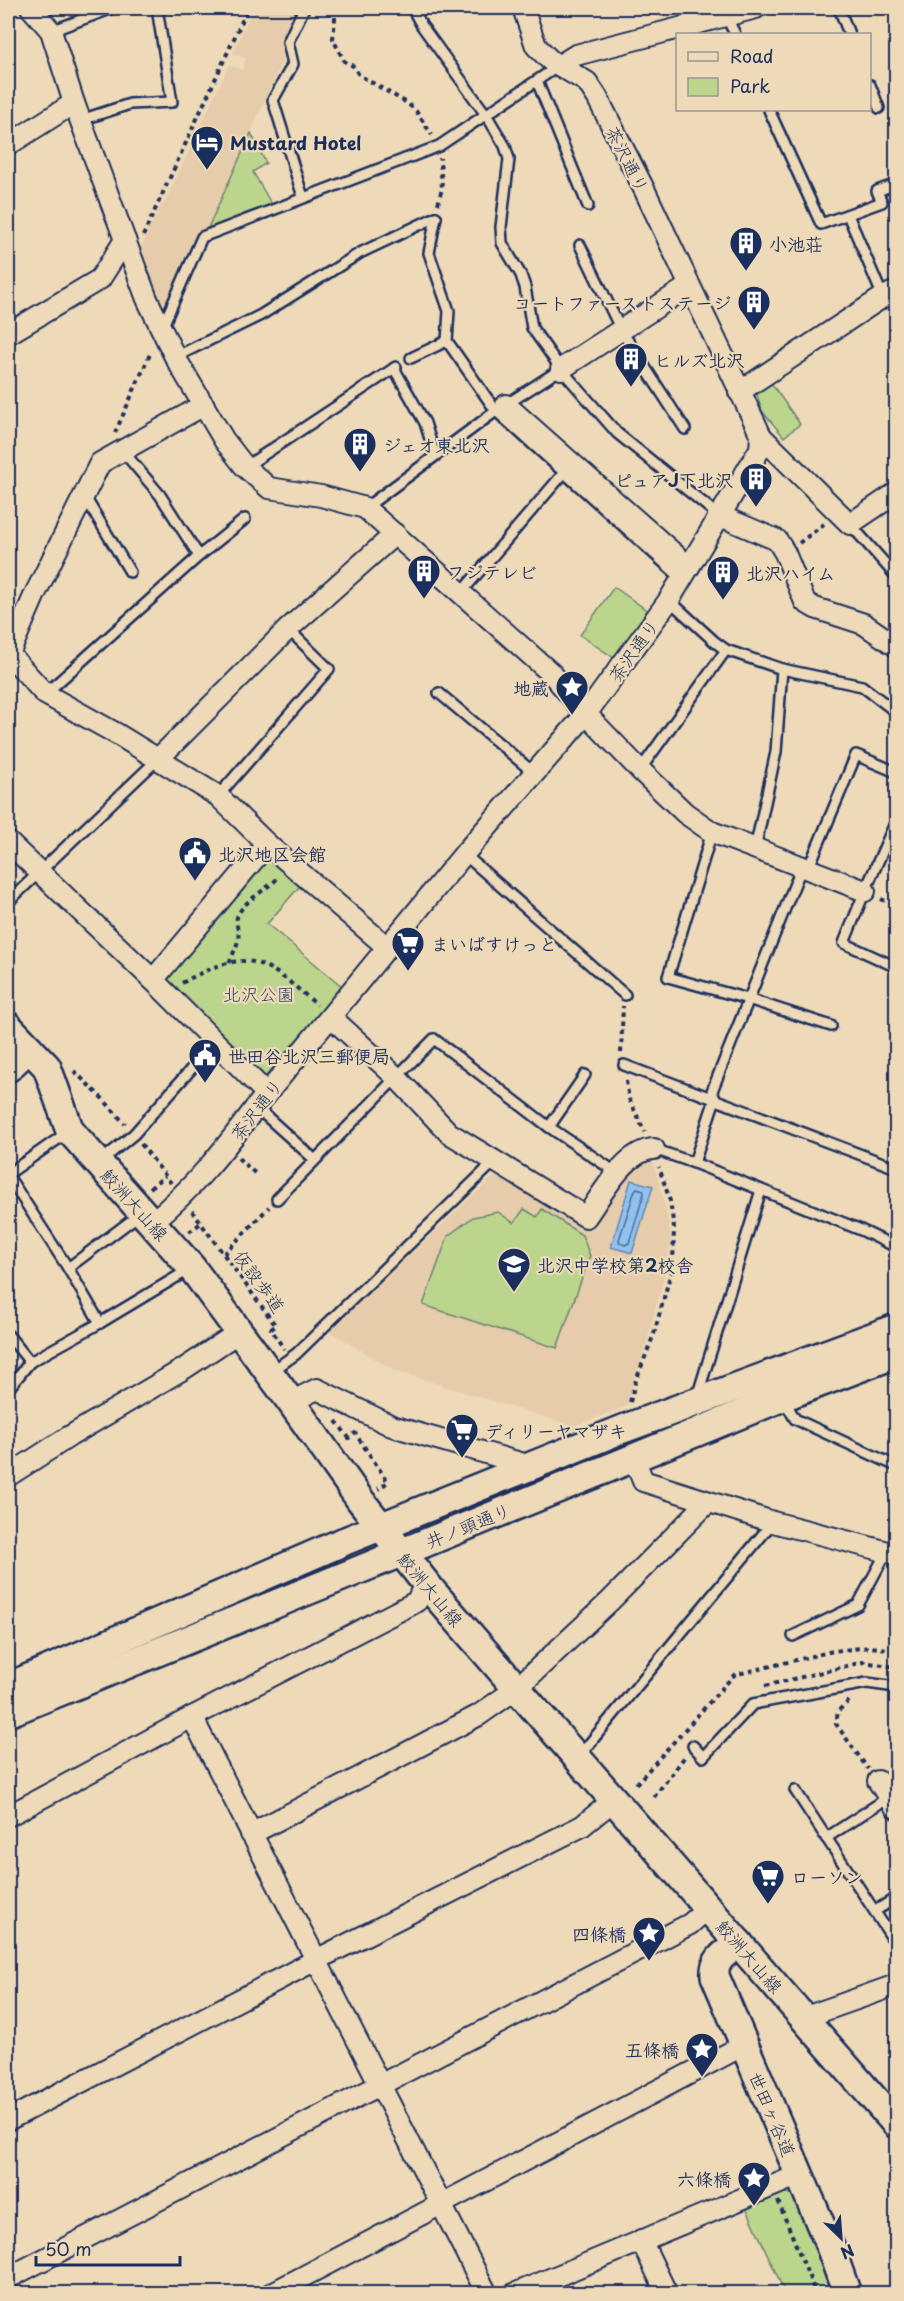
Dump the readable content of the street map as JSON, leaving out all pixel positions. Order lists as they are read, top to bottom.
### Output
{
  "streets": {
    "main road": ["鮫洲大山線", "井ノ頭通り", "世田ヶ谷道"],
    "street": ["茶沢通り"],
    "path": ["仮設歩道"]
  },
  "crossings": [
    ["茶沢通り", "鮫洲大山線"],
    ["茶沢通り", "仮設歩道"],
    ["鮫洲大山線", "仮設歩道"],
    ["鮫洲大山線", "井ノ頭通り"],
    ["鮫洲大山線", "世田ヶ谷道"]
  ],
  "parks": ["北沢公園"],
  "places": {
    "hotel": ["Mustard Hotel"],
    "building": [
      "小池荘",
      "コートファーストステージ",
      "ヒルズ北沢",
      "ジェオ東北沢",
      "ピュアJ下北沢",
      "フジテレビ",
      "北沢ハイム"
    ],
    "place": [
      "地蔵",
      "四條橋",
      "五條橋",
      "六條橋"
    ],
    "public building": ["北沢地区会館", "世田谷北沢三郵便局"],
    "supermarket": ["まいばすけっと", "ディリーヤマザキ", "ローソン"],
    "school or university": ["北沢中学校第2校舎"]
  },
  "legend": ["Road", "Park"],
  "scale_bar": "50 m",
  "north": "bottom right"
}
